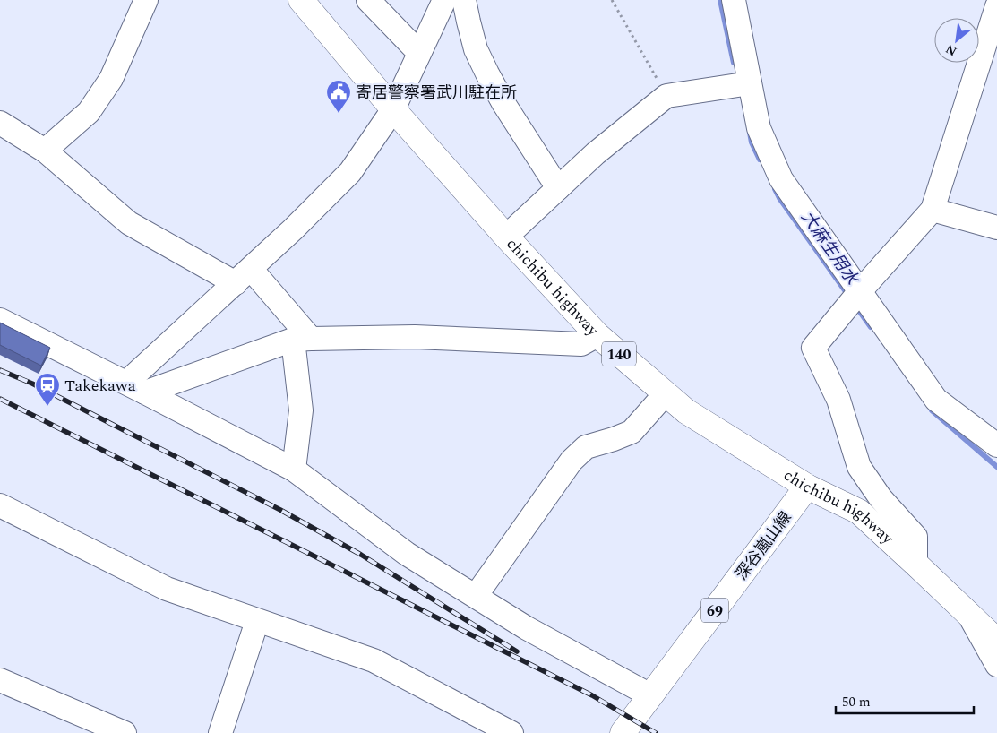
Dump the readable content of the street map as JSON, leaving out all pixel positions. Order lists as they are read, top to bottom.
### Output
{
  "streets": {
    "main road": [
      "chichibu highway",
      "140",
      "深谷嵐山線",
      "69"
    ]
  },
  "crossings": [
    ["chichibu highway", "深谷嵐山線"]
  ],
  "water": ["大麻生用水"],
  "places": {
    "public building": ["寄居警察署武川駐在所"],
    "station": ["Takekawa"]
  },
  "scale_bar": "50 m",
  "north": "bottom left"
}
